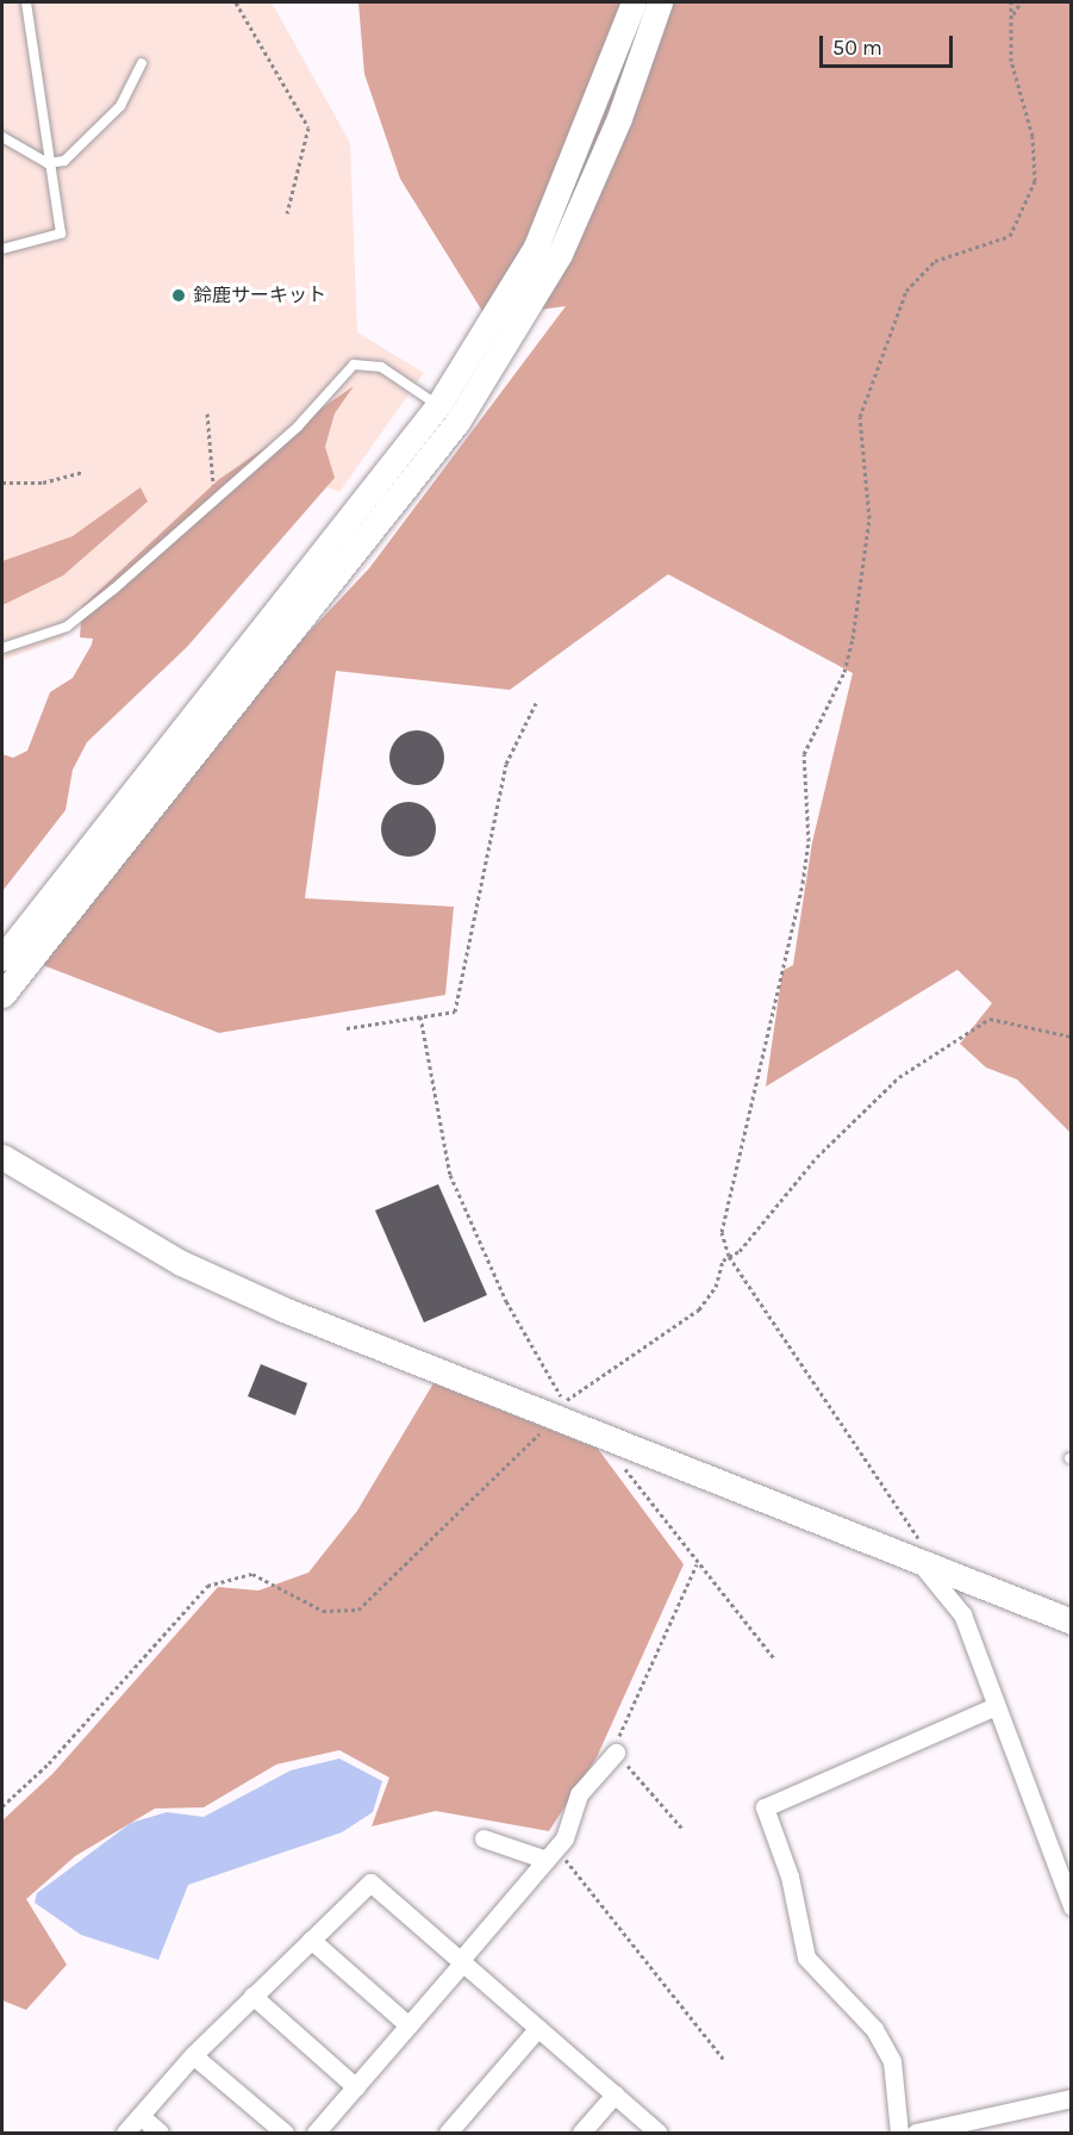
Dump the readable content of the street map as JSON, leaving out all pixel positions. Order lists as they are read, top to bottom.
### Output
{
  "places": ["鈴鹿サーキット"],
  "scale_bar": "50 m"
}
